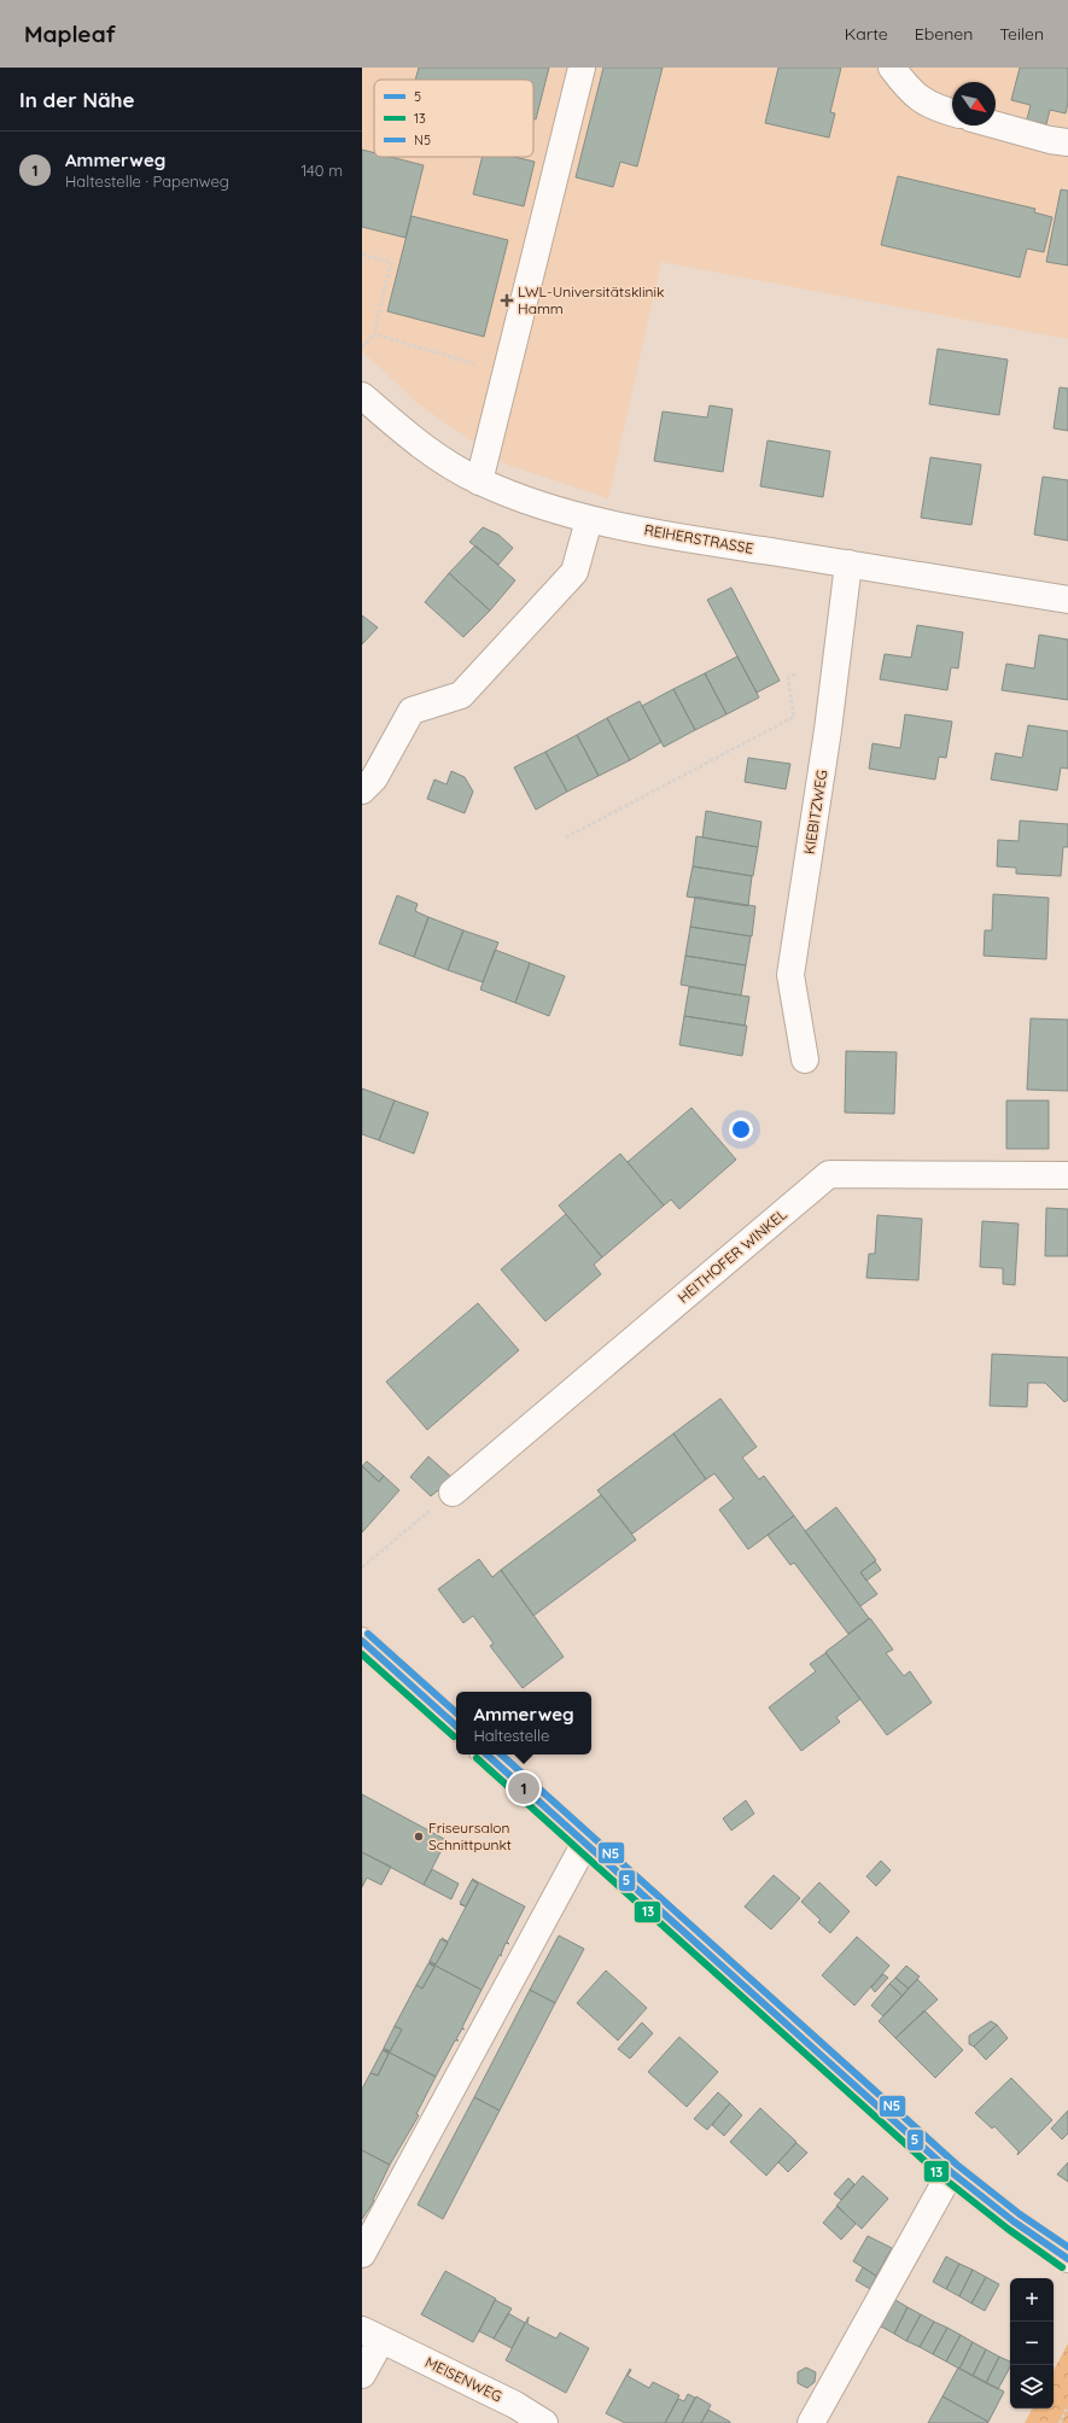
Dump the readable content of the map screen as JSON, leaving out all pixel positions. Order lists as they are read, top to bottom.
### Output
{
  "streets": {
    "street": [
      "REIHERSTRASSE",
      "KIEBITZWEG",
      "HEITHOFER WINKEL",
      "MEISENWEG"
    ]
  },
  "crossings": [
    ["REIHERSTRASSE", "KIEBITZWEG"]
  ],
  "places": {
    "health": ["LWL-Universitätsklinik Hamm"],
    "other": ["Friseursalon Schnittpunkt"]
  },
  "lines": ["transit line N5", "transit line 5", "transit line 13"],
  "legend": ["5", "13", "N5"],
  "north": "bottom right",
  "page": {
    "header": "Mapleaf",
    "nav": ["Karte", "Ebenen", "Teilen"],
    "heading": "In der Nähe",
    "list": [
      {
        "mark": "1",
        "name": "Ammerweg",
        "note": "Haltestelle · Papenweg",
        "value": "140 m"
      }
    ],
    "popup": ["Ammerweg", "Haltestelle"],
    "pins": "1",
    "map_buttons": ["+", "−"]
  }
}
